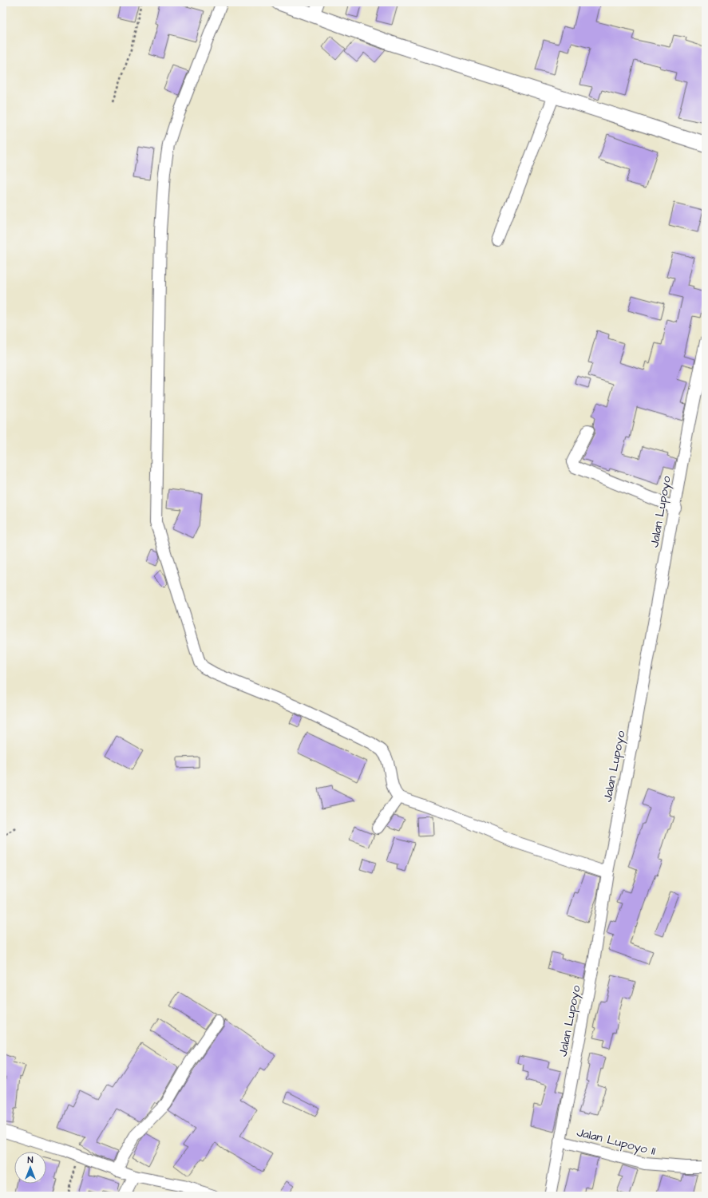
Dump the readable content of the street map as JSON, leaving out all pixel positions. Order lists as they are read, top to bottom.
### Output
{
  "streets": {
    "street": ["Jalan Lupoyo", "Jalan Lupoyo II"]
  },
  "crossings": [
    ["Jalan Lupoyo", "Jalan Lupoyo II"]
  ],
  "north": "top"
}
